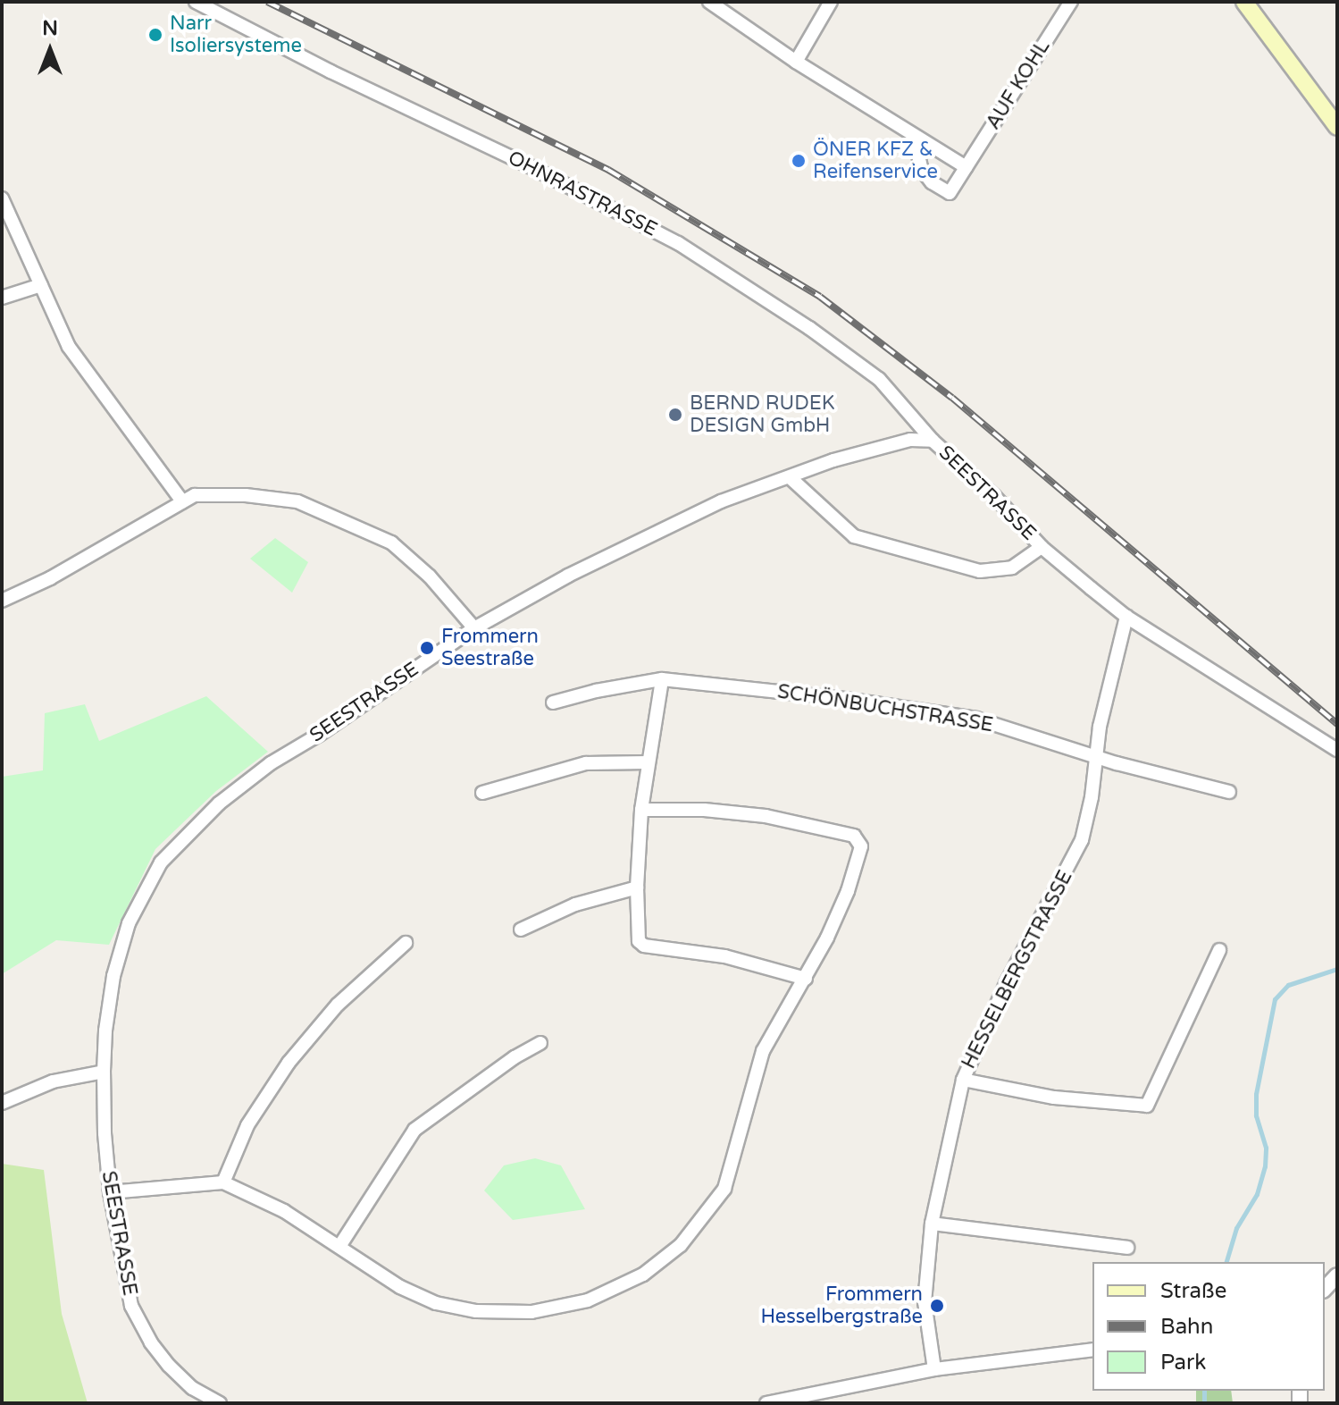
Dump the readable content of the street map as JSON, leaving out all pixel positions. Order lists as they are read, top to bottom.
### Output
{
  "streets": {
    "street": [
      "AUF KOHL",
      "OHNRASTRASSE",
      "SEESTRASSE",
      "SCHÖNBUCHSTRASSE",
      "HESSELBERGSTRASSE"
    ]
  },
  "crossings": [
    ["OHNRASTRASSE", "SEESTRASSE"],
    ["SEESTRASSE", "HESSELBERGSTRASSE"],
    ["SCHÖNBUCHSTRASSE", "HESSELBERGSTRASSE"]
  ],
  "places": [
    "Narr Isoliersysteme",
    "ÖNER KFZ & Reifenservice",
    "BERND RUDEK DESIGN GmbH",
    "Frommern Seestraße",
    "Frommern Hesselbergstraße"
  ],
  "legend": ["Straße", "Bahn", "Park"],
  "north": "top"
}
